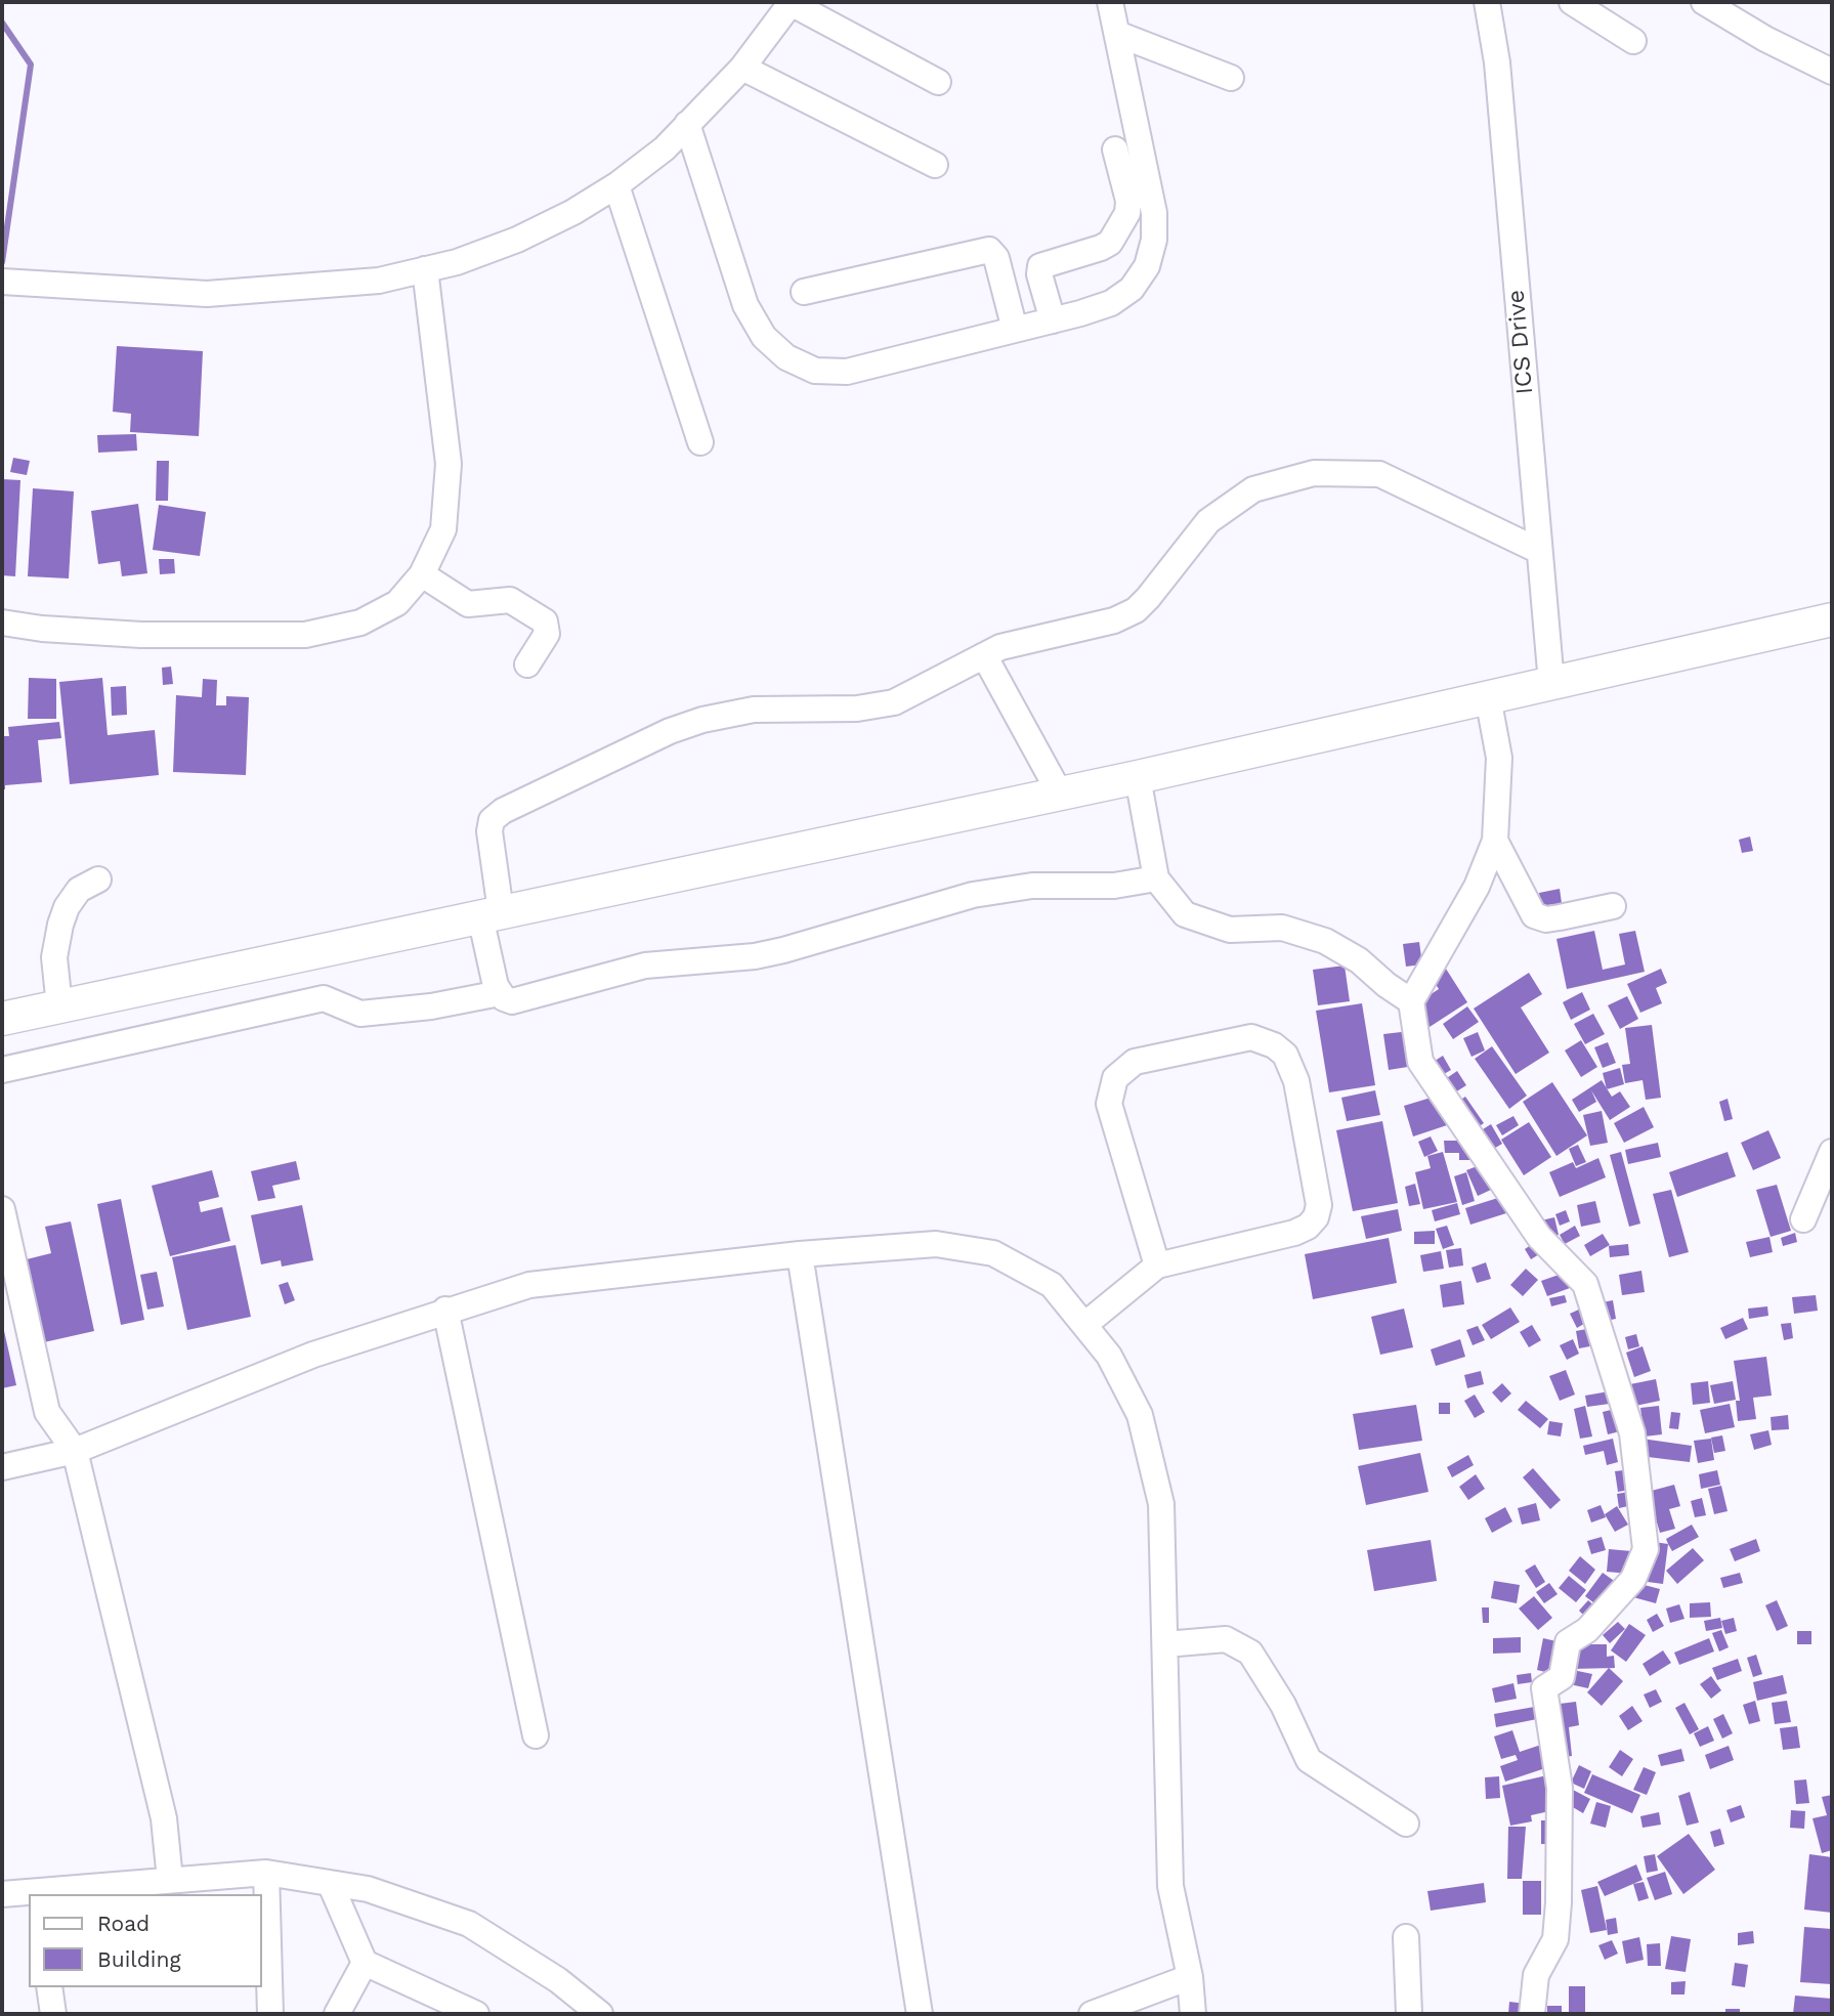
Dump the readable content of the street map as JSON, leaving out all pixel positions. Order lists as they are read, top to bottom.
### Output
{
  "streets": {
    "street": ["ICS Drive"]
  },
  "legend": ["Road", "Building"]
}
